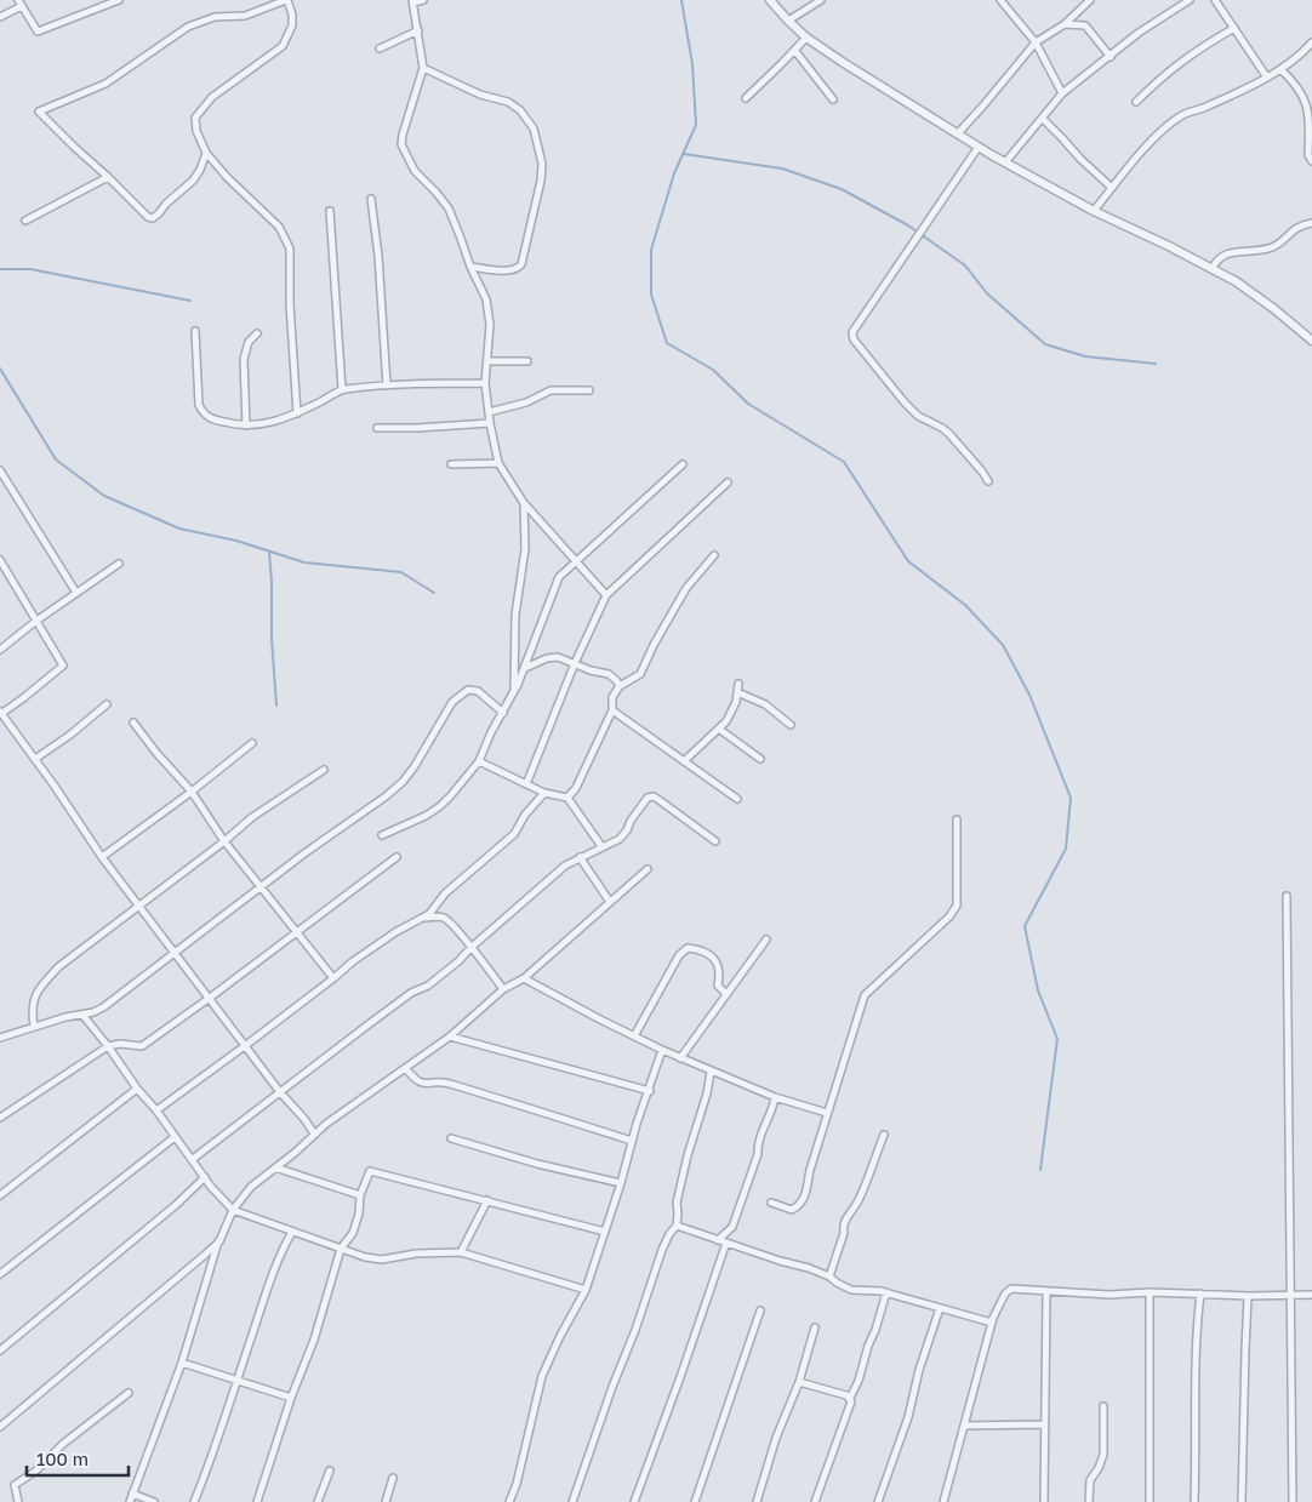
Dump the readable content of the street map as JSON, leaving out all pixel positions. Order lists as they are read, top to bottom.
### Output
{
  "scale_bar": "100 m"
}
